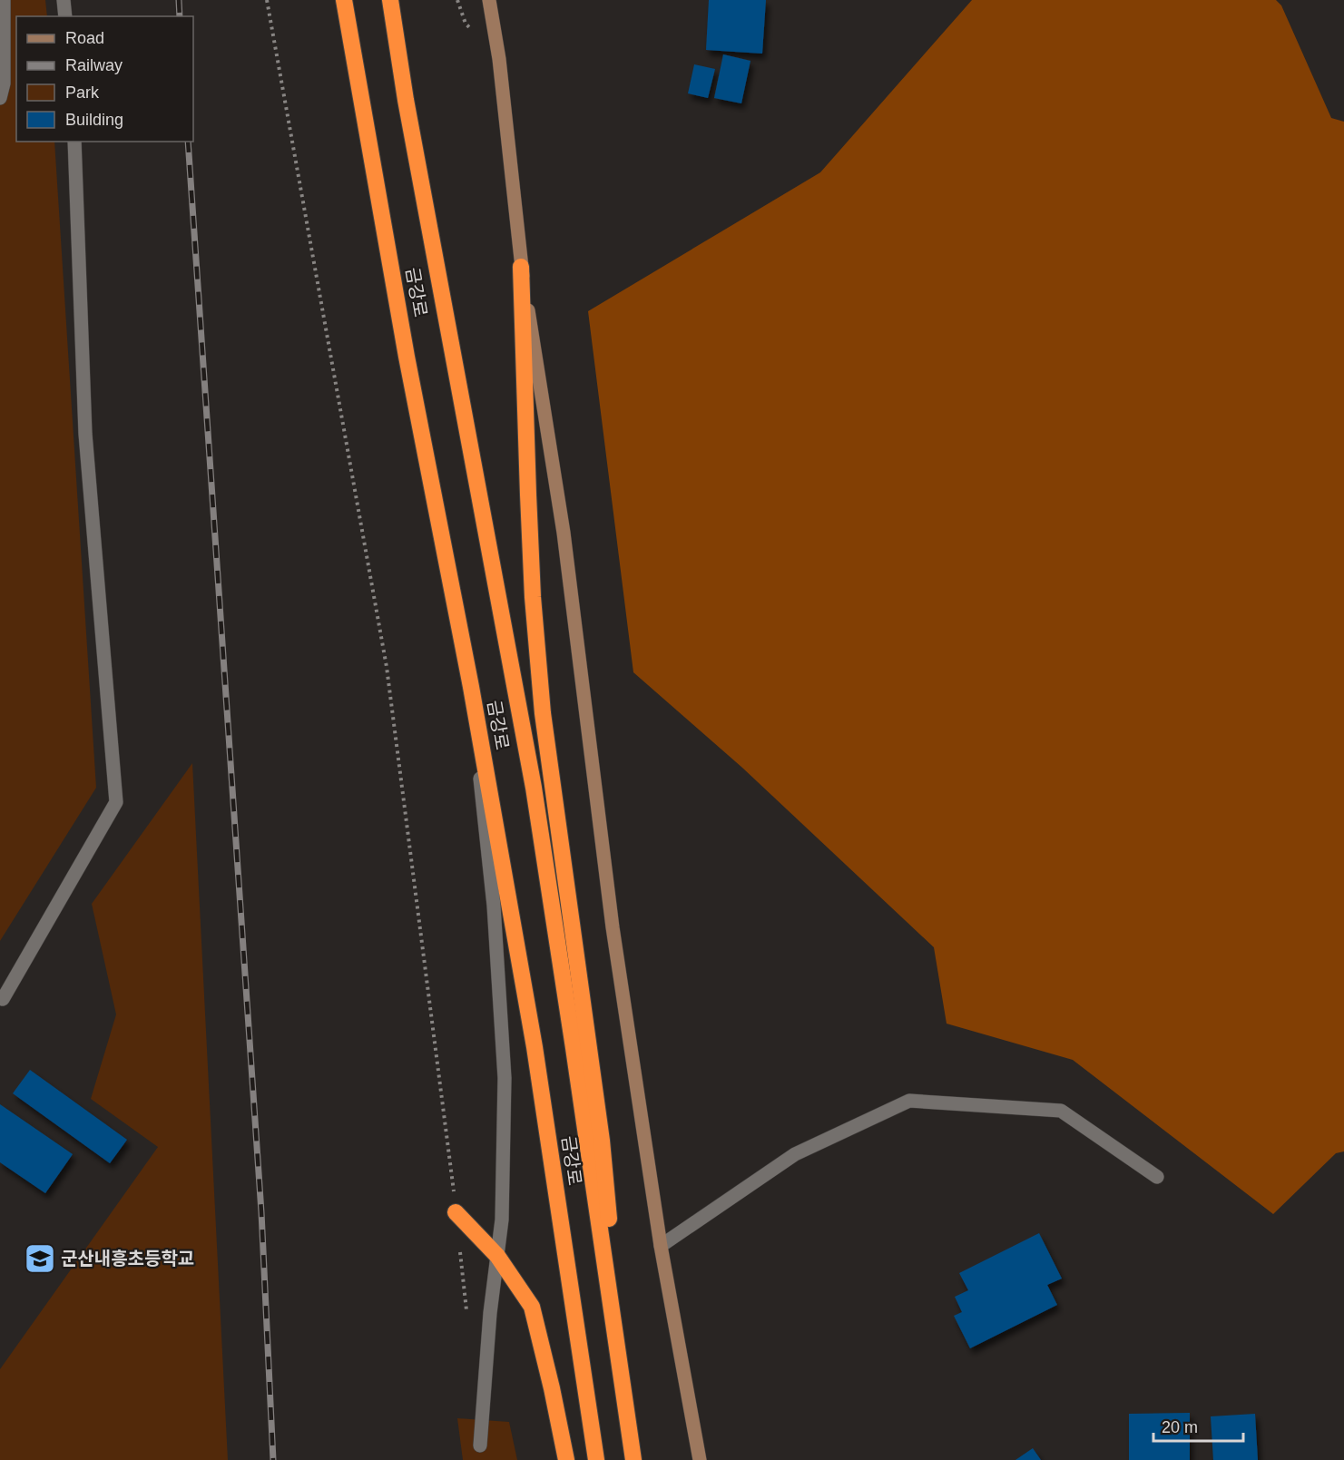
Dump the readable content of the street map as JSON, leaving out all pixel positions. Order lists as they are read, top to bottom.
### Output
{
  "streets": {
    "highway": ["금강로"]
  },
  "places": {
    "school or university": ["군산내흥초등학교"]
  },
  "legend": [
    "Road",
    "Railway",
    "Park",
    "Building"
  ],
  "scale_bar": "20 m"
}
